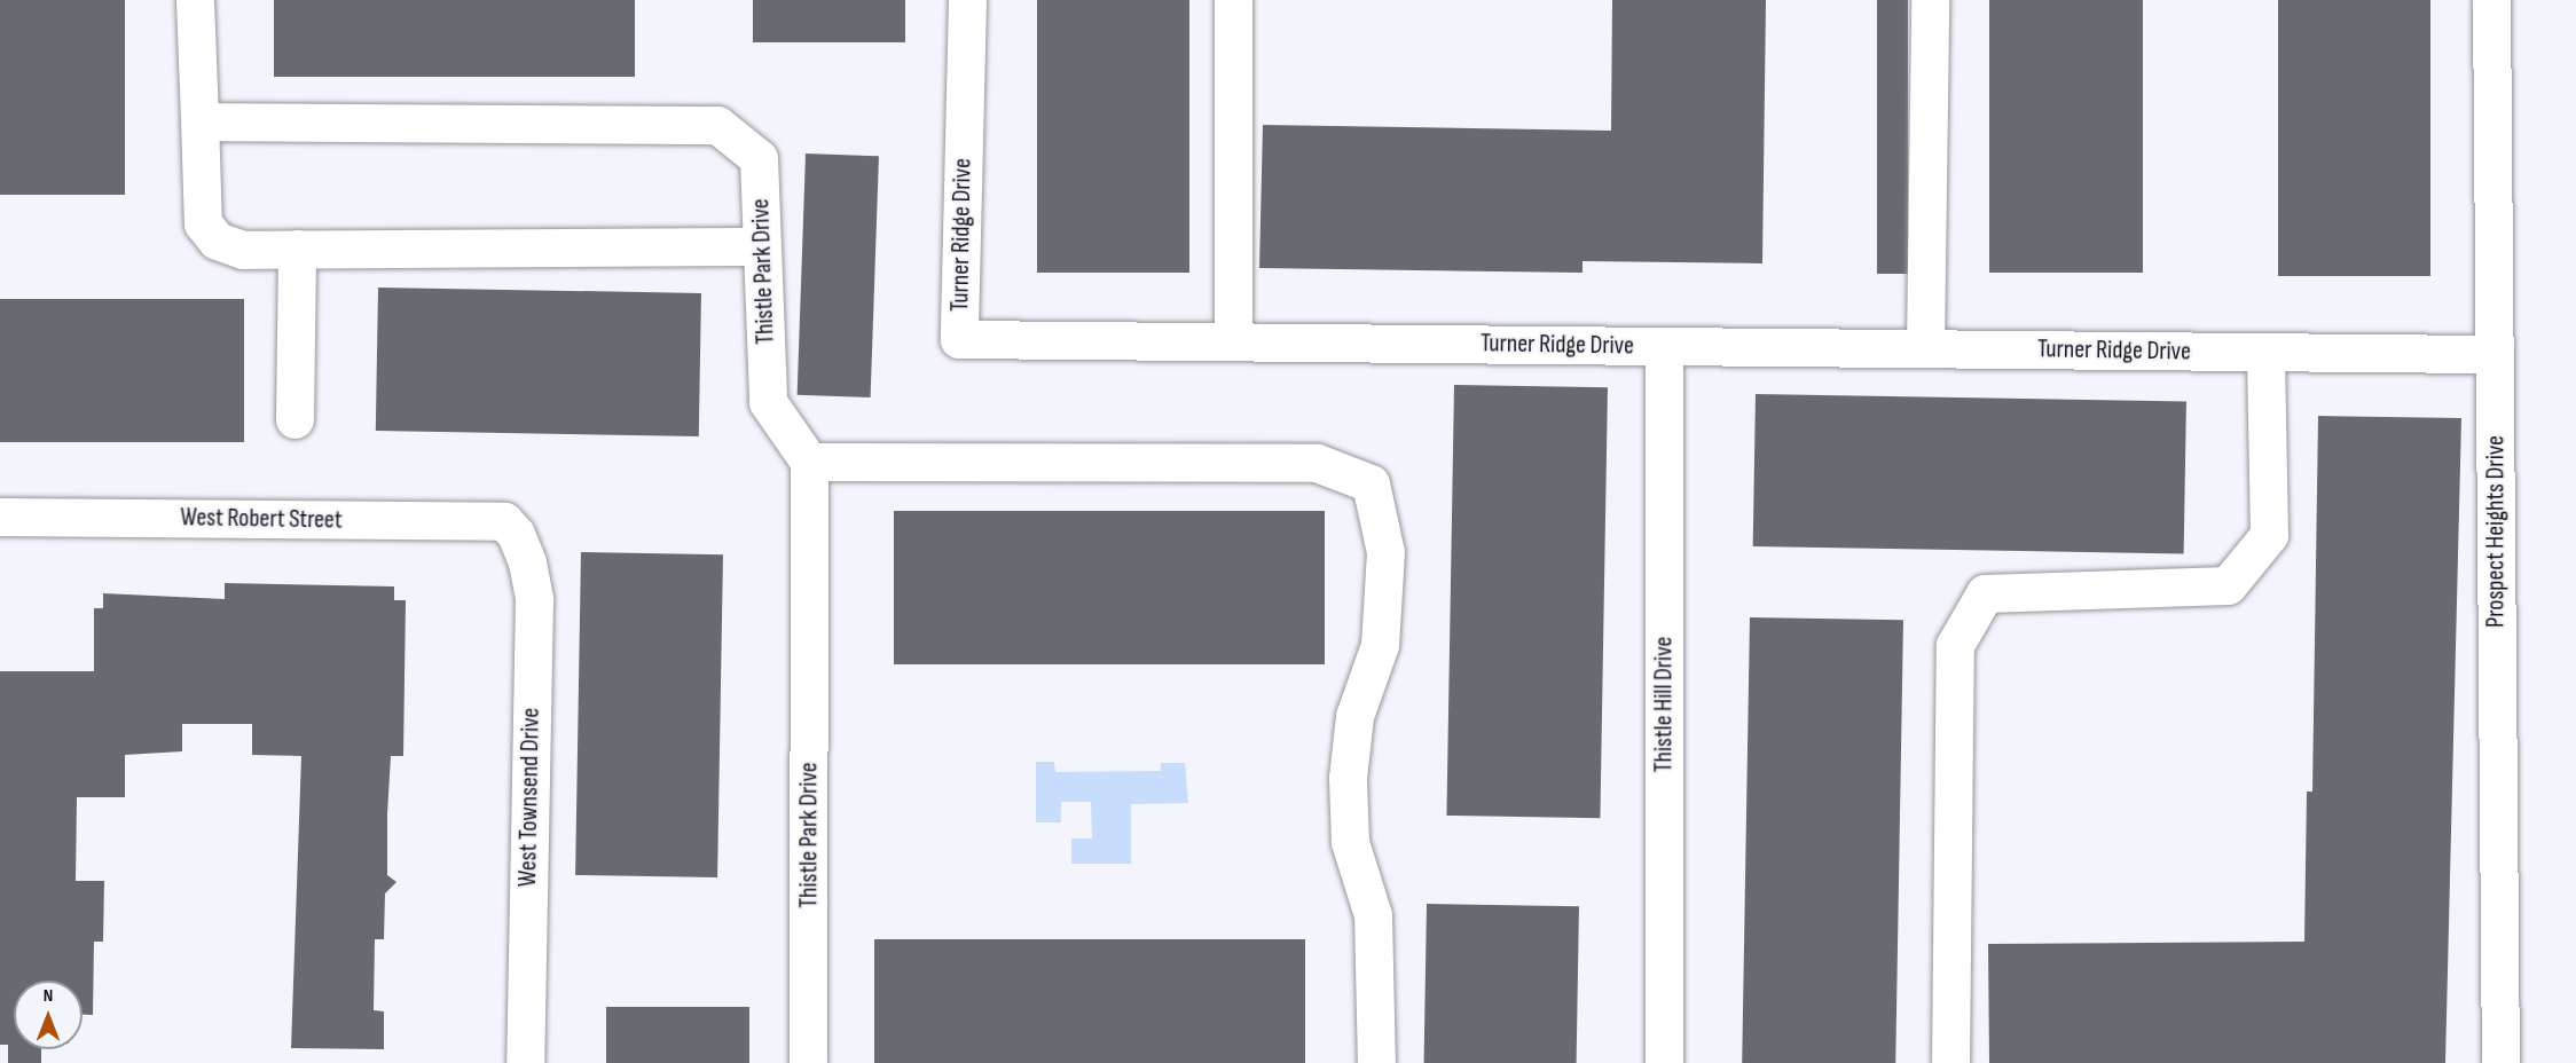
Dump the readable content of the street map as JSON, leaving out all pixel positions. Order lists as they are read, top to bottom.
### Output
{
  "streets": {
    "street": [
      "Turner Ridge Drive",
      "Thistle Park Drive",
      "West Robert Street",
      "Prospect Heights Drive",
      "Thistle Hill Drive",
      "West Townsend Drive"
    ]
  },
  "crossings": [
    ["Turner Ridge Drive", "Prospect Heights Drive"],
    ["Turner Ridge Drive", "Thistle Hill Drive"],
    ["West Robert Street", "West Townsend Drive"]
  ],
  "north": "top"
}
